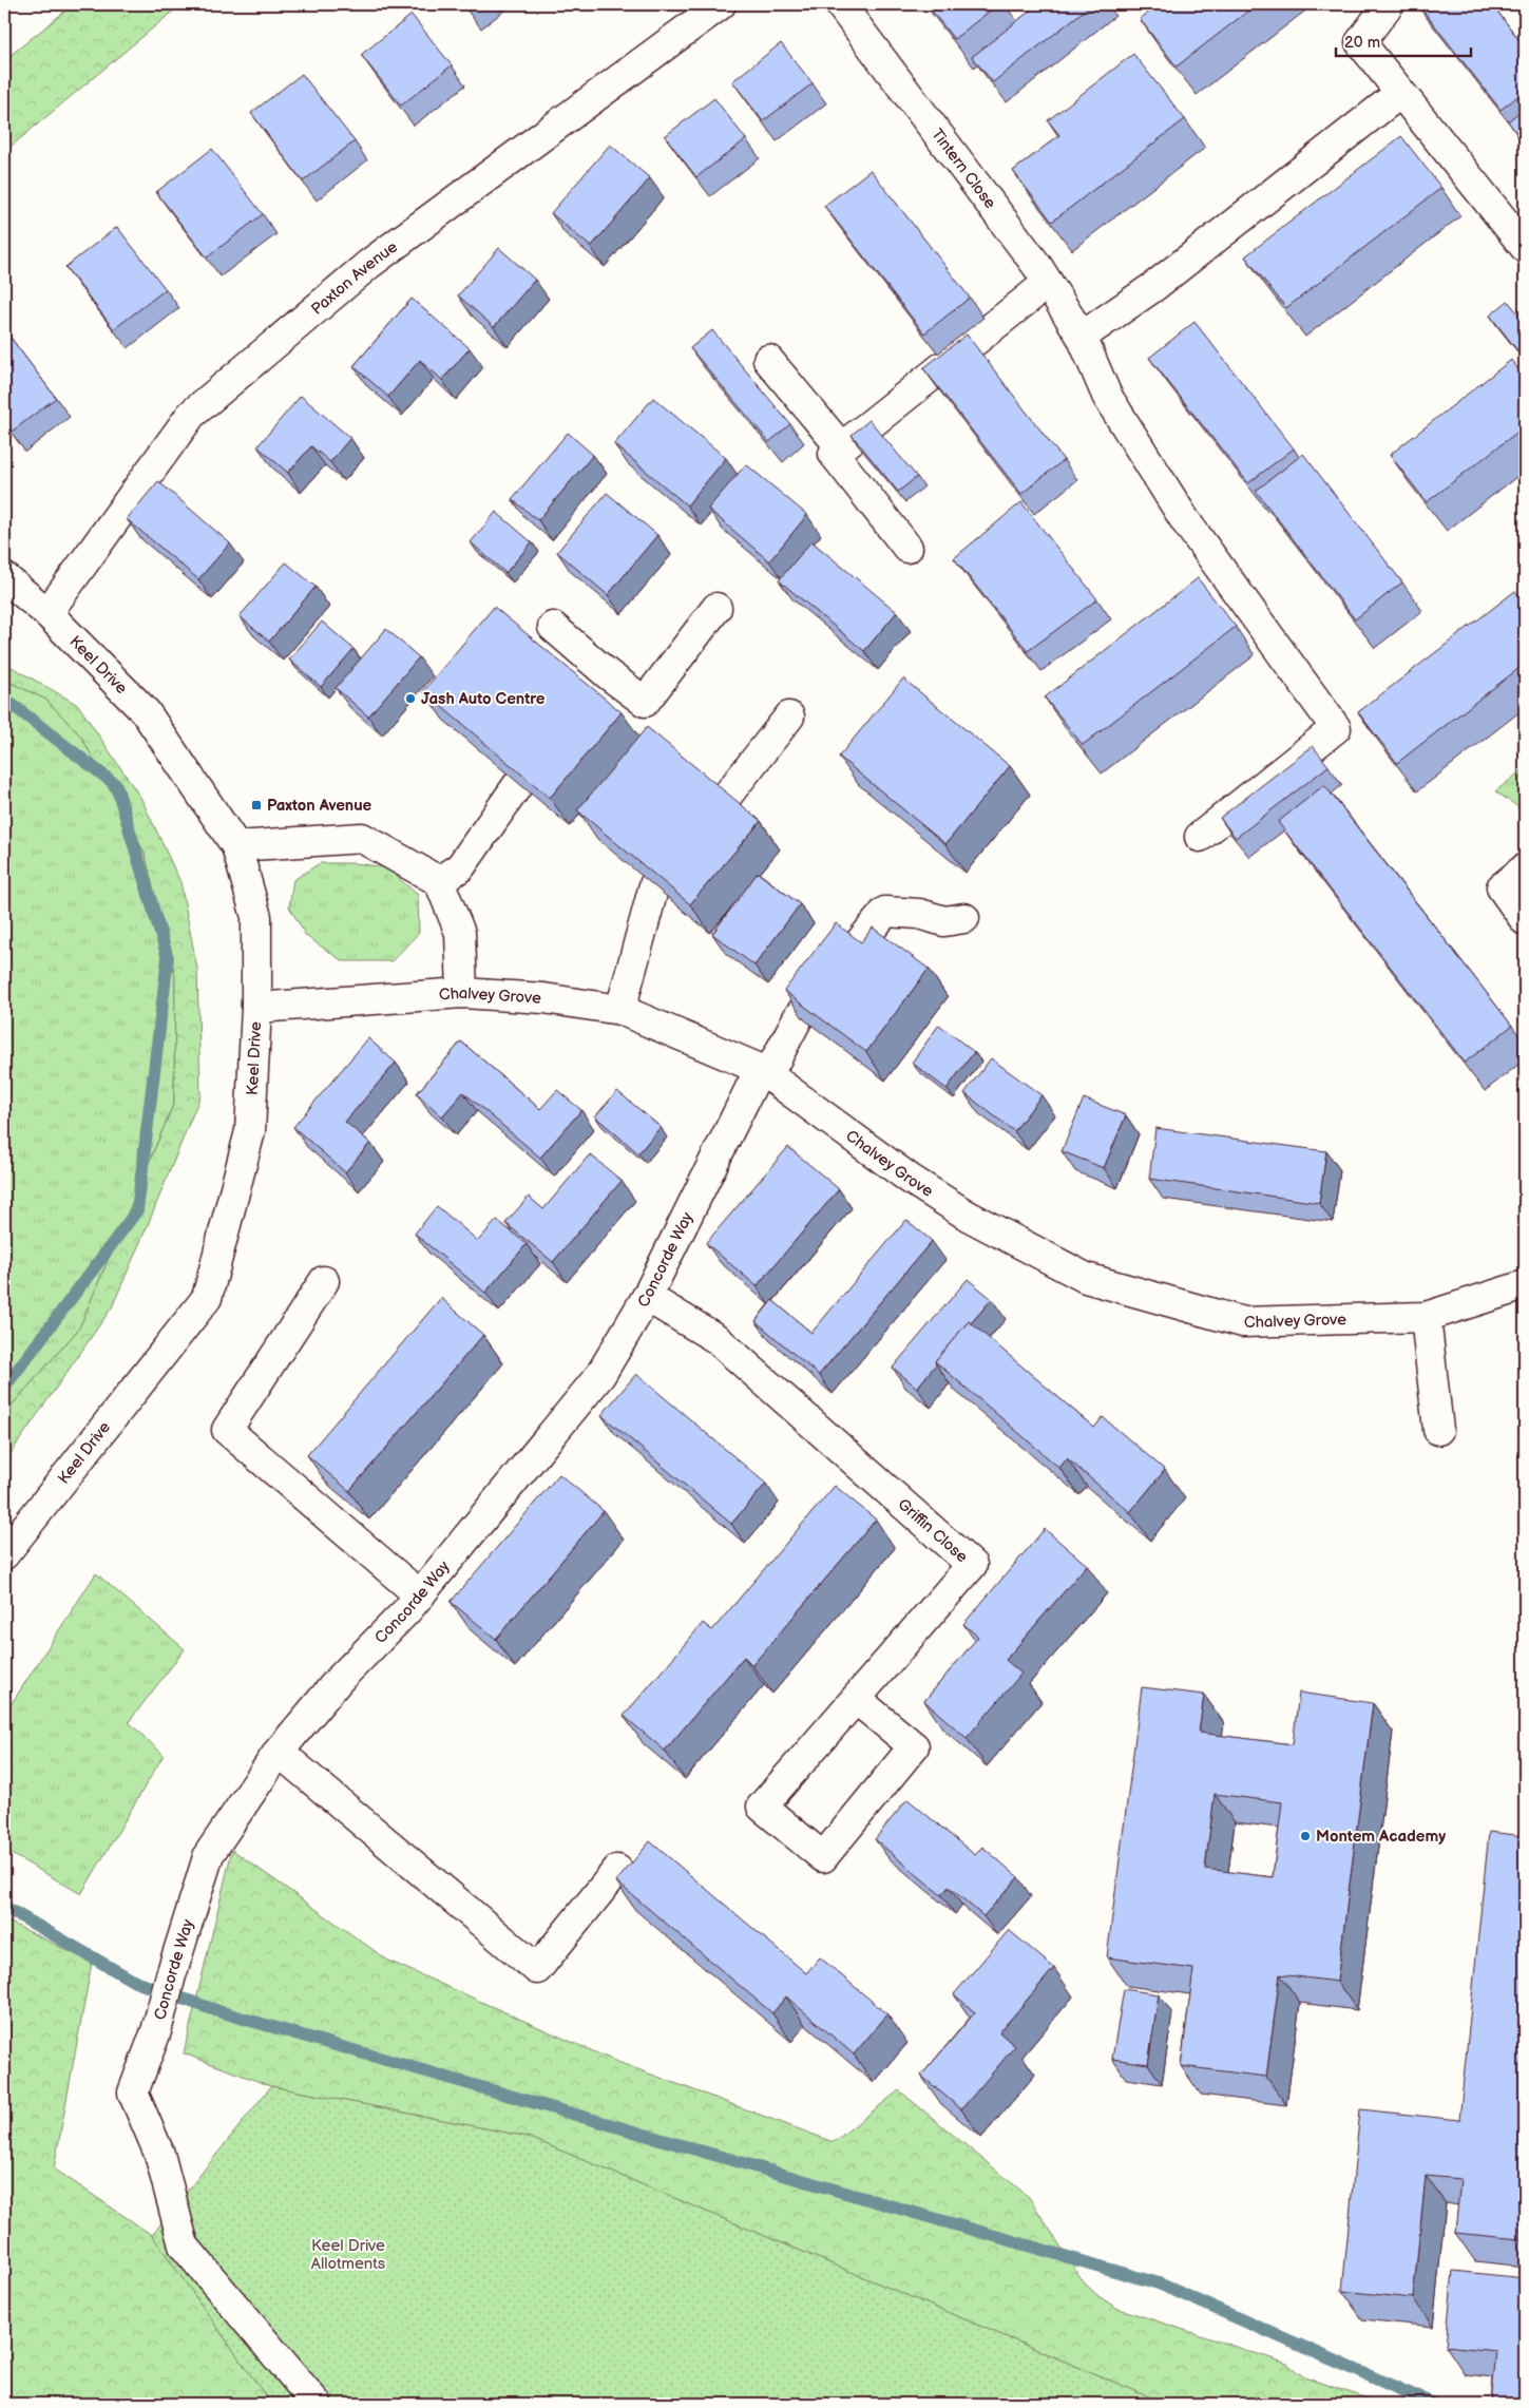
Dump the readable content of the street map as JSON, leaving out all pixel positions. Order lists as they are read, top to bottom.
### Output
{
  "streets": {
    "street": [
      "Tintern Close",
      "Paxton Avenue",
      "Keel Drive",
      "Chalvey Grove",
      "Concorde Way",
      "Griffin Close"
    ]
  },
  "crossings": [
    ["Paxton Avenue", "Keel Drive"],
    ["Keel Drive", "Chalvey Grove"],
    ["Chalvey Grove", "Concorde Way"],
    ["Concorde Way", "Griffin Close"]
  ],
  "parks": ["Keel Drive Allotments"],
  "places": {
    "other": ["Jash Auto Centre", "Montem Academy"],
    "transit": ["Paxton Avenue"]
  },
  "scale_bar": "20 m"
}
